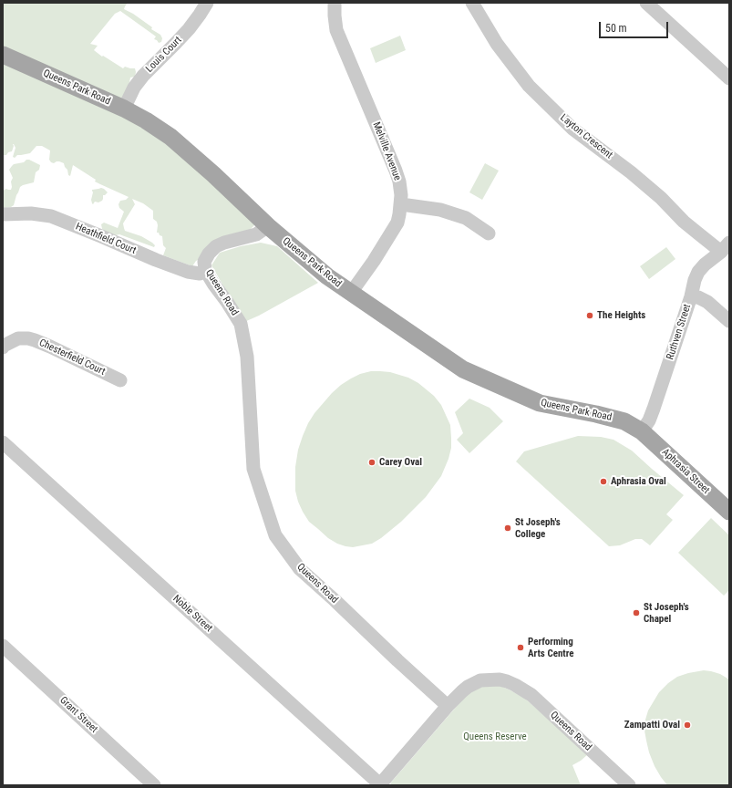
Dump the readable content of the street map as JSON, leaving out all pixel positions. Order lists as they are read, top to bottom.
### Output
{
  "streets": {
    "main road": ["Queens Park Road", "Aphrasia Street"],
    "street": [
      "Louis Court",
      "Layton Crescent",
      "Melville Avenue",
      "Heathfield Court",
      "Queens Road",
      "Ruthven Street",
      "Chesterfield Court",
      "Noble Street",
      "Grant Street"
    ]
  },
  "crossings": [
    ["Louis Court", "Queens Park Road"],
    ["Queens Park Road", "Melville Avenue"],
    ["Queens Park Road", "Queens Road"],
    ["Queens Park Road", "Ruthven Street"],
    ["Queens Park Road", "Aphrasia Street"],
    ["Layton Crescent", "Ruthven Street"],
    ["Heathfield Court", "Queens Road"],
    ["Ruthven Street", "Aphrasia Street"]
  ],
  "parks": ["Queens Reserve"],
  "places": [
    "The Heights",
    "Carey Oval",
    "Aphrasia Oval",
    "St Joseph's College",
    "St Joseph's Chapel",
    "Performing Arts Centre",
    "Zampatti Oval"
  ],
  "scale_bar": "50 m"
}
